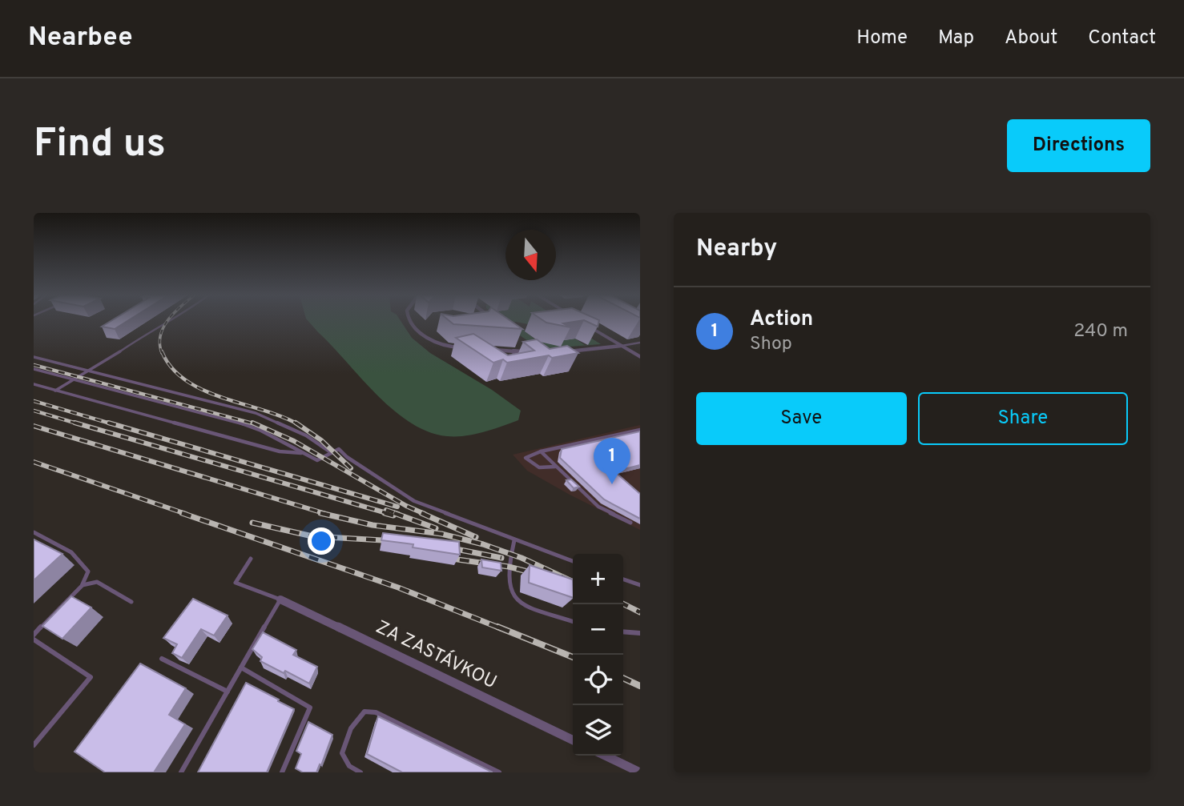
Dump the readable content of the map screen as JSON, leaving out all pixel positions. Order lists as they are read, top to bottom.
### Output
{
  "streets": {
    "street": ["ZA ZASTÁVKOU"]
  },
  "north": "bottom",
  "page": {
    "header": "Nearbee",
    "nav": [
      "Home",
      "Map",
      "About",
      "Contact"
    ],
    "buttons": [
      "Directions",
      ["Save", "Share"]
    ],
    "title": "Find us",
    "heading": "Nearby",
    "list": [
      {
        "mark": "1",
        "name": "Action",
        "note": "Shop",
        "value": "240 m"
      }
    ],
    "pins": "1",
    "map_buttons": ["+", "−"]
  }
}
